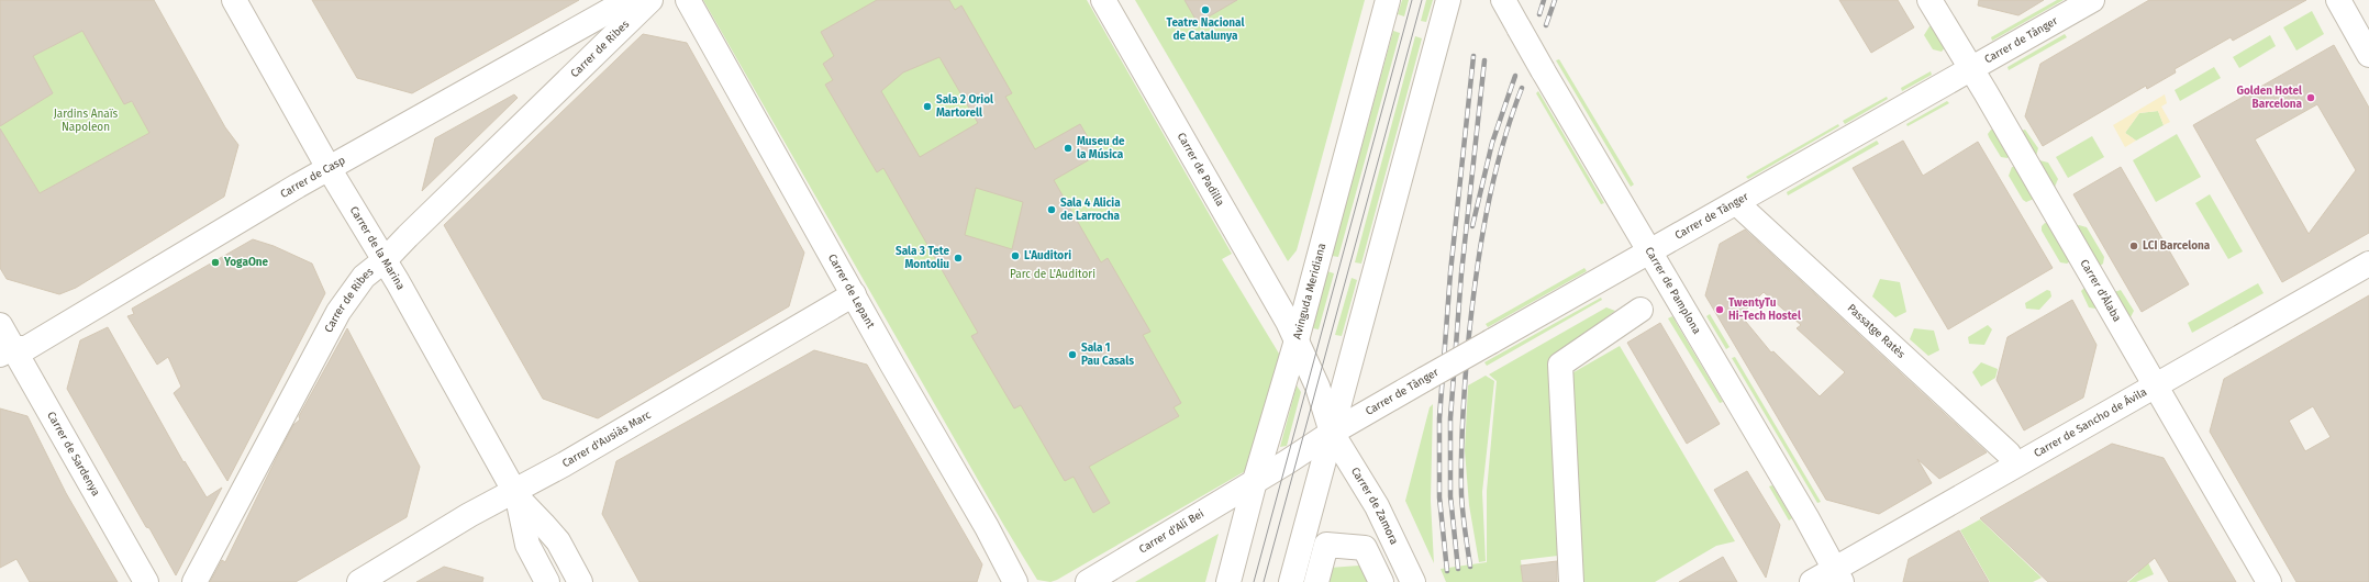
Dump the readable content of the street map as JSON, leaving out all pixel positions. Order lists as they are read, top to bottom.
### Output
{
  "streets": {
    "street": [
      "Carrer de Tànger",
      "Carrer de Ribes",
      "Carrer de Padilla",
      "Carrer de Casp",
      "Carrer de la Marina",
      "Carrer de Lepant",
      "Avinguda Meridiana",
      "Carrer de Pamplona",
      "Carrer d'Àlaba",
      "Passatge Ratès",
      "Carrer de Sancho de Ávila",
      "Carrer d'Ausiàs Marc",
      "Carrer de Sardenya",
      "Carrer de Zamora",
      "Carrer d'Alí Bei"
    ]
  },
  "crossings": [
    ["Carrer de Tànger", "Carrer de Padilla"],
    ["Carrer de Tànger", "Avinguda Meridiana"],
    ["Carrer de Tànger", "Carrer de Pamplona"],
    ["Carrer de Tànger", "Carrer d'Àlaba"],
    ["Carrer de Tànger", "Carrer de Zamora"],
    ["Carrer de Tànger", "Carrer d'Alí Bei"],
    ["Carrer de Ribes", "Carrer de la Marina"],
    ["Carrer de Padilla", "Avinguda Meridiana"],
    ["Carrer de Padilla", "Carrer de Zamora"],
    ["Carrer de Casp", "Carrer de la Marina"],
    ["Carrer de Casp", "Carrer de Sardenya"],
    ["Carrer de la Marina", "Carrer d'Ausiàs Marc"],
    ["Carrer de Lepant", "Carrer d'Ausiàs Marc"],
    ["Avinguda Meridiana", "Carrer d'Alí Bei"],
    ["Carrer de Pamplona", "Carrer de Sancho de Ávila"],
    ["Carrer d'Àlaba", "Carrer de Sancho de Ávila"]
  ],
  "parks": ["Jardins Anaïs Napoleon", "Parc de L'Auditori"],
  "places": [
    "Teatre Nacional de Catalunya",
    "Golden Hotel Barcelona",
    "Sala 2 Oriol Martorell",
    "Museu de la Música",
    "Sala 4 Alicia de Larrocha",
    "LCI Barcelona",
    "L'Auditori",
    "Sala 3 Tete Montoliu",
    "YogaOne",
    "TwentyTu Hi-Tech Hostel",
    "Sala 1 Pau Casals"
  ]
}
